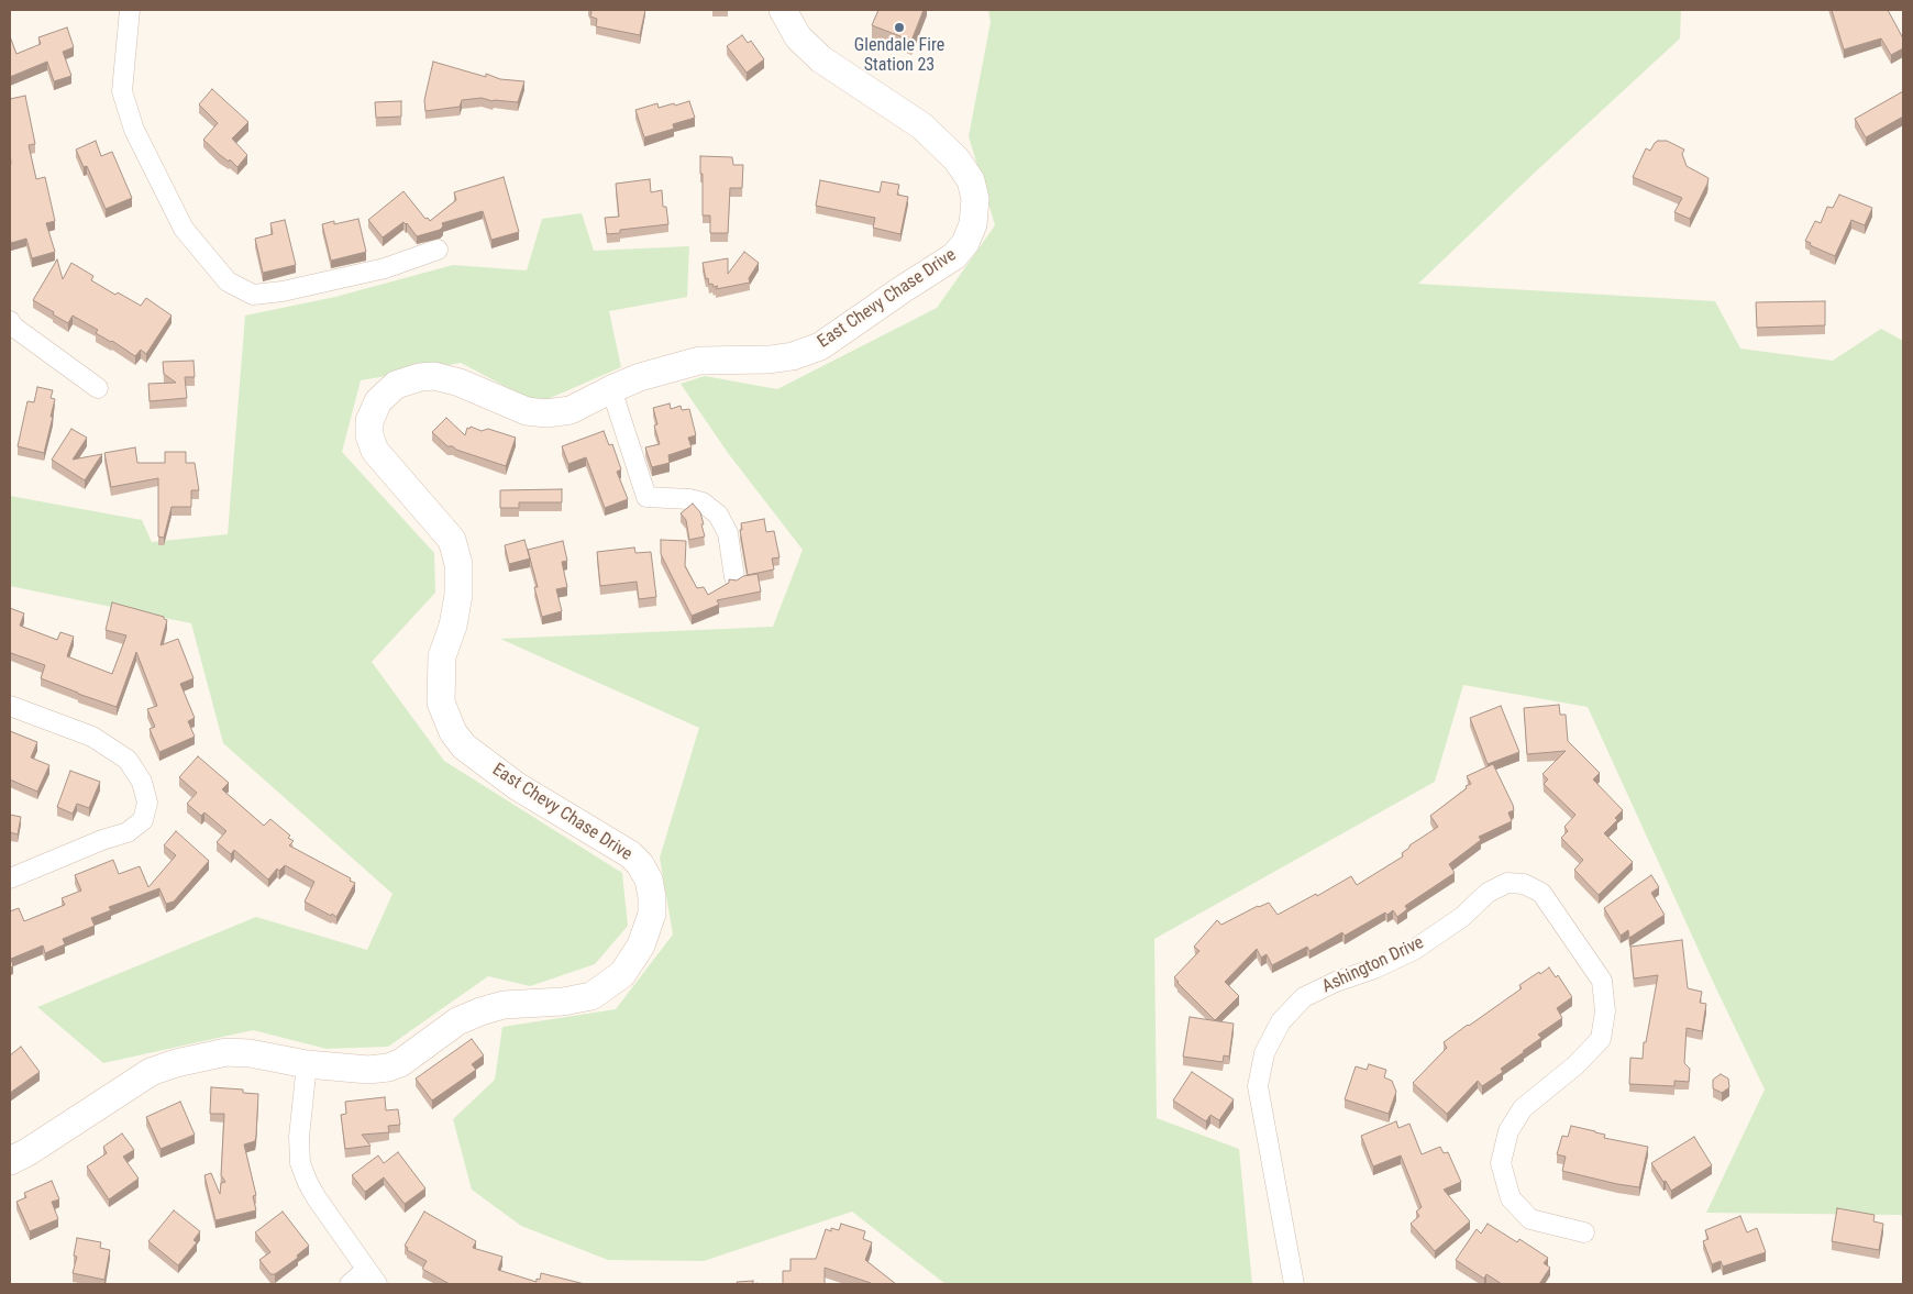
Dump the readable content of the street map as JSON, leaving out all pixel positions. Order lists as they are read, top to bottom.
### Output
{
  "streets": {
    "main road": ["East Chevy Chase Drive"],
    "street": ["Ashington Drive"]
  },
  "places": ["Glendale Fire Station 23"]
}
